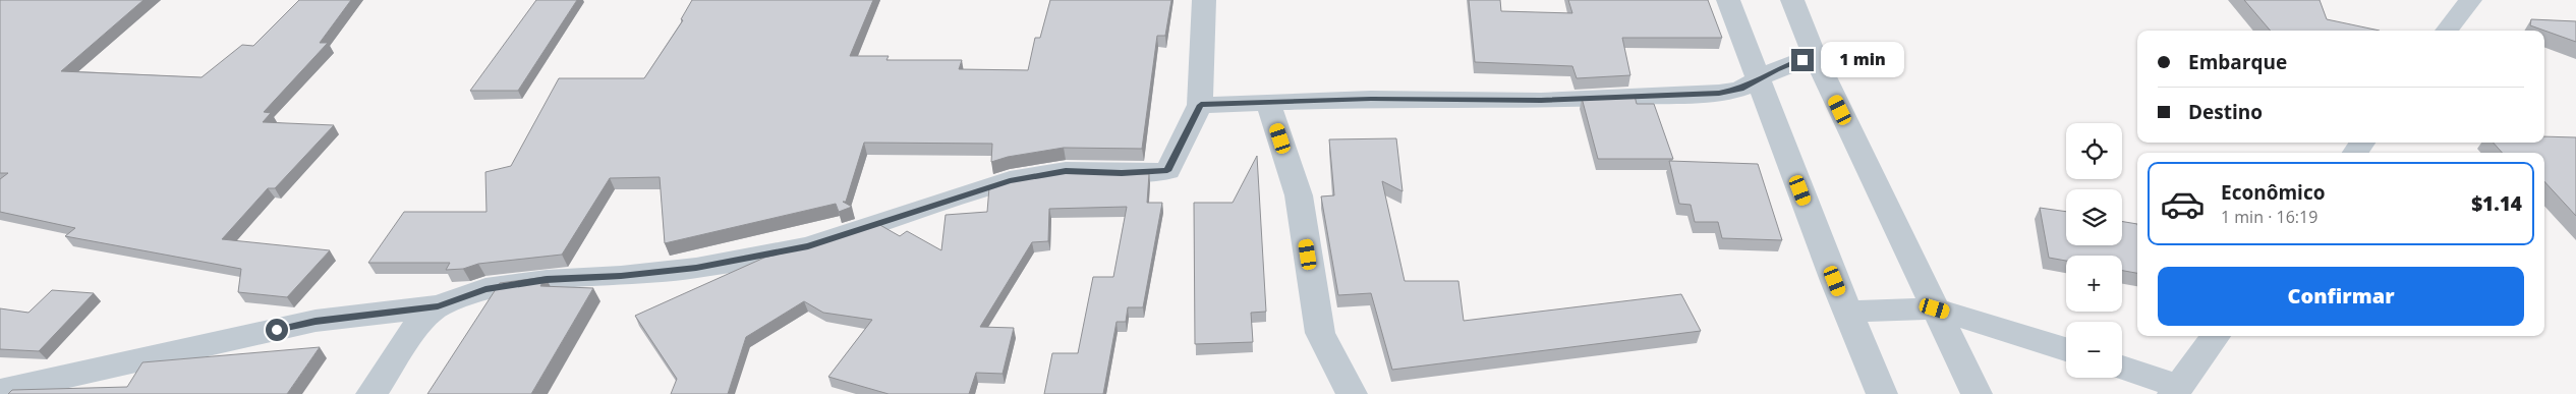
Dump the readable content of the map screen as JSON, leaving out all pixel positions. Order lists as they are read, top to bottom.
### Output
{
  "page": {
    "banner": ["Embarque", "Destino"],
    "bubble": "1 min",
    "map_buttons": ["+", "−"],
    "list": [
      {
        "name": "Econômico",
        "note": "1 min · 16:19",
        "value": "$1.14"
      }
    ],
    "buttons": "Confirmar"
  }
}
